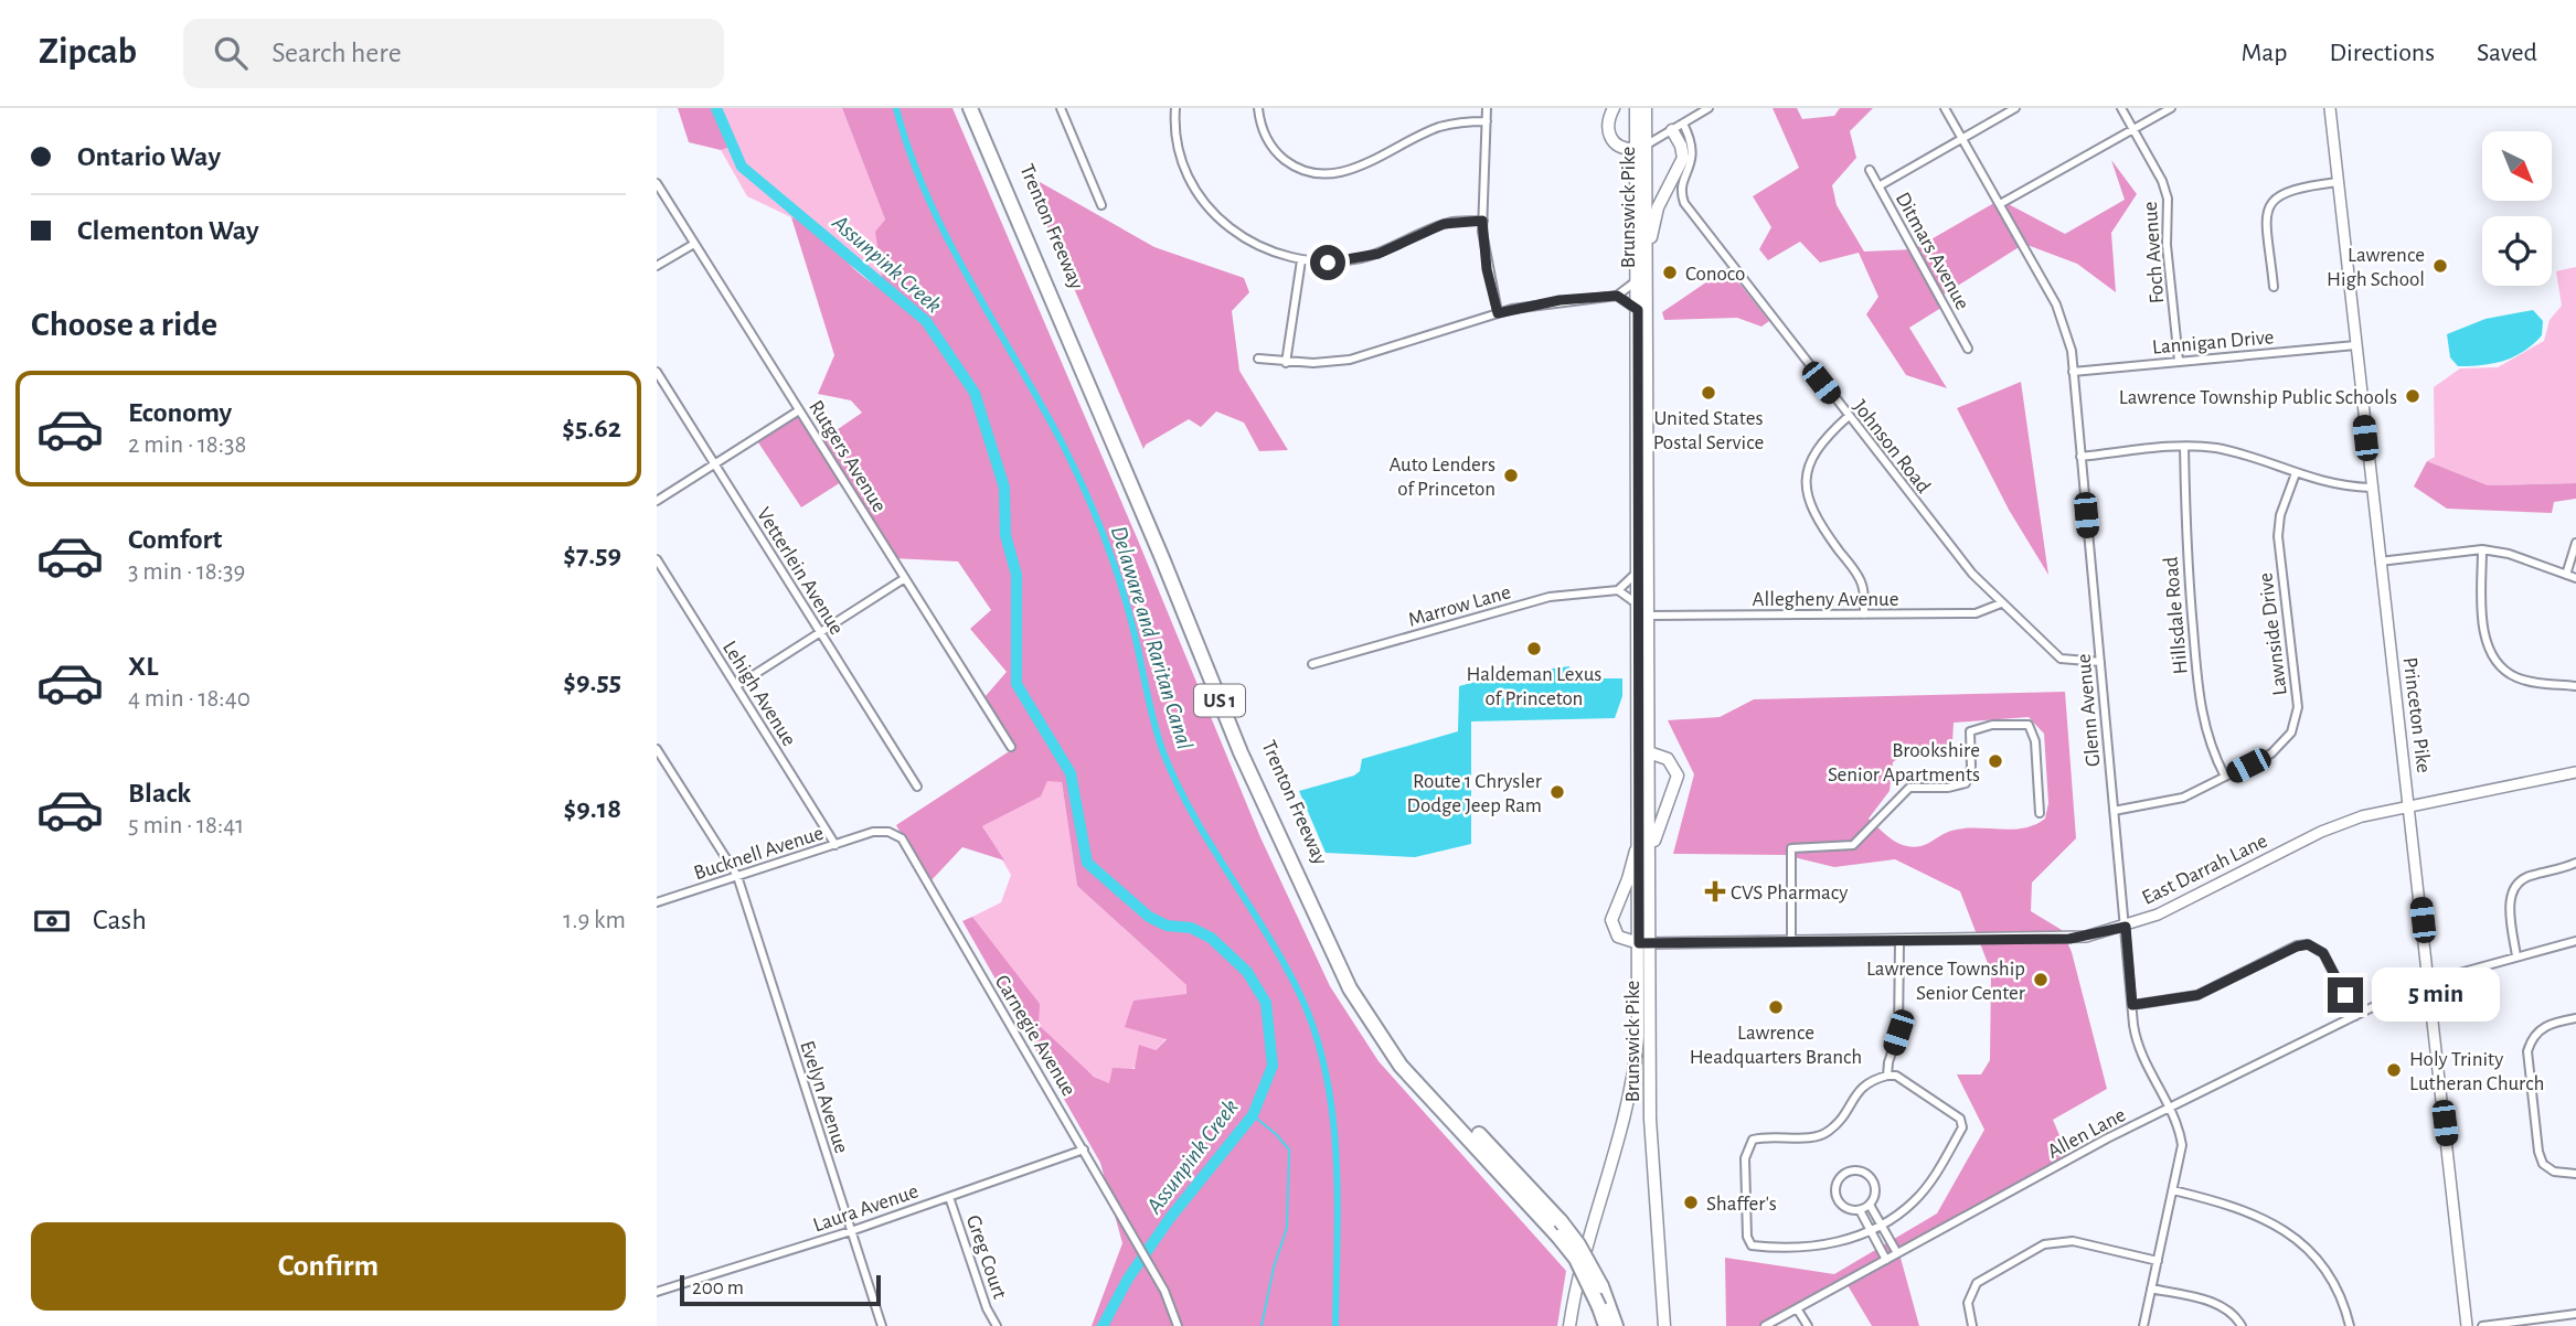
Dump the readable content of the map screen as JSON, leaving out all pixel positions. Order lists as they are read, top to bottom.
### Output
{
  "streets": {
    "highway": ["Trenton Freeway", "US 1"],
    "main road": ["Brunswick Pike", "Princeton Pike", "East Darrah Lane"],
    "street": [
      "Ditmars Avenue",
      "Foch Avenue",
      "Lannigan Drive",
      "Johnson Road",
      "Rutgers Avenue",
      "Vetterlein Avenue",
      "Allegheny Avenue",
      "Marrow Lane",
      "Hillsdale Road",
      "Lawnside Drive",
      "Lehigh Avenue",
      "Glenn Avenue",
      "Bucknell Avenue",
      "Carnegie Avenue",
      "Evelyn Avenue",
      "Allen Lane",
      "Laura Avenue",
      "Greg Court"
    ]
  },
  "crossings": [
    ["Brunswick Pike", "Allegheny Avenue"],
    ["Brunswick Pike", "East Darrah Lane"],
    ["Foch Avenue", "Lannigan Drive"],
    ["Lannigan Drive", "Glenn Avenue"],
    ["Lannigan Drive", "Princeton Pike"],
    ["Johnson Road", "Allegheny Avenue"],
    ["Johnson Road", "Glenn Avenue"],
    ["Hillsdale Road", "Lawnside Drive"],
    ["Lawnside Drive", "Glenn Avenue"],
    ["Lehigh Avenue", "Bucknell Avenue"],
    ["Glenn Avenue", "East Darrah Lane"],
    ["Glenn Avenue", "Allen Lane"],
    ["Princeton Pike", "East Darrah Lane"],
    ["Princeton Pike", "Allen Lane"],
    ["Bucknell Avenue", "Carnegie Avenue"],
    ["Bucknell Avenue", "Evelyn Avenue"],
    ["Carnegie Avenue", "Laura Avenue"],
    ["Evelyn Avenue", "Laura Avenue"],
    ["Laura Avenue", "Greg Court"]
  ],
  "water": ["Assunpink Creek", "Delaware and Raritan Canal"],
  "places": {
    "other": [
      "Lawrence High School",
      "Conoco",
      "United States Postal Service",
      "Lawrence Township Public Schools",
      "Auto Lenders of Princeton",
      "Haldeman Lexus of Princeton",
      "Brookshire Senior Apartments",
      "Route 1 Chrysler Dodge Jeep Ram",
      "Lawrence Township Senior Center",
      "Lawrence Headquarters Branch",
      "Holy Trinity Lutheran Church",
      "Shaffer's"
    ],
    "health": ["CVS Pharmacy"]
  },
  "scale_bar": "200 m",
  "north": "bottom right",
  "page": {
    "header": "Zipcab",
    "search": "Search here",
    "nav": ["Map", "Directions", "Saved"],
    "banner": ["Ontario Way", "Clementon Way"],
    "heading": "Choose a ride",
    "list": [
      {
        "name": "Economy",
        "note": "2 min · 18:38",
        "value": "$5.62"
      },
      {
        "name": "Comfort",
        "note": "3 min · 18:39",
        "value": "$7.59"
      },
      {
        "name": "XL",
        "note": "4 min · 18:40",
        "value": "$9.55"
      },
      {
        "name": "Black",
        "note": "5 min · 18:41",
        "value": "$9.18"
      }
    ],
    "pay": ["Cash", "1.9 km"],
    "bubble": "5 min",
    "buttons": "Confirm",
    "scale": "200 m"
  }
}
